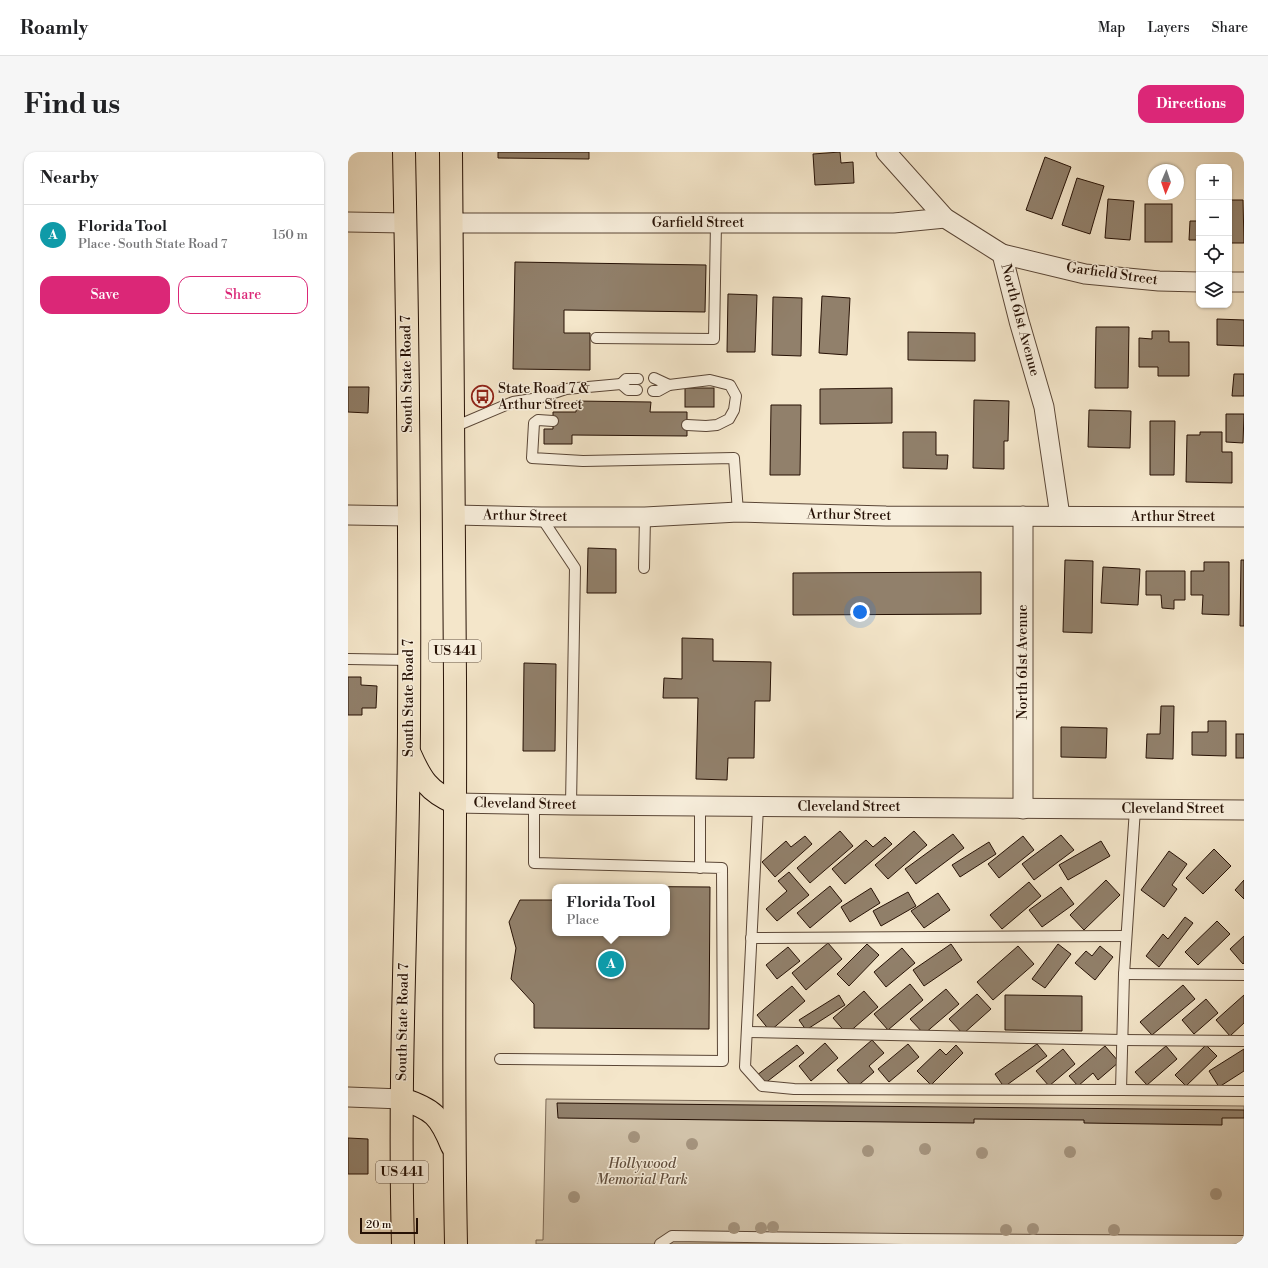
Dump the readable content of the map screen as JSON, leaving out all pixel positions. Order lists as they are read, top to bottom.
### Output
{
  "streets": {
    "main road": ["South State Road 7", "US 441"],
    "street": [
      "Garfield Street",
      "North 61st Avenue",
      "Arthur Street",
      "Cleveland Street"
    ]
  },
  "crossings": [
    ["Garfield Street", "North 61st Avenue"],
    ["Garfield Street", "US 441"],
    ["North 61st Avenue", "Arthur Street"],
    ["North 61st Avenue", "Cleveland Street"],
    ["Arthur Street", "US 441"],
    ["US 441", "Cleveland Street"]
  ],
  "parks": ["Hollywood Memorial Park"],
  "places": {
    "bus stop": ["State Road 7 & Arthur Street"]
  },
  "scale_bar": "20 m",
  "north": "bottom",
  "page": {
    "header": "Roamly",
    "nav": ["Map", "Layers", "Share"],
    "buttons": [
      "Directions",
      ["Save", "Share"]
    ],
    "title": "Find us",
    "heading": "Nearby",
    "map_buttons": ["+", "−"],
    "list": [
      {
        "mark": "A",
        "name": "Florida Tool",
        "note": "Place · South State Road 7",
        "value": "150 m"
      }
    ],
    "popup": ["Florida Tool", "Place"],
    "pins": "A",
    "scale": "20 m"
  }
}
